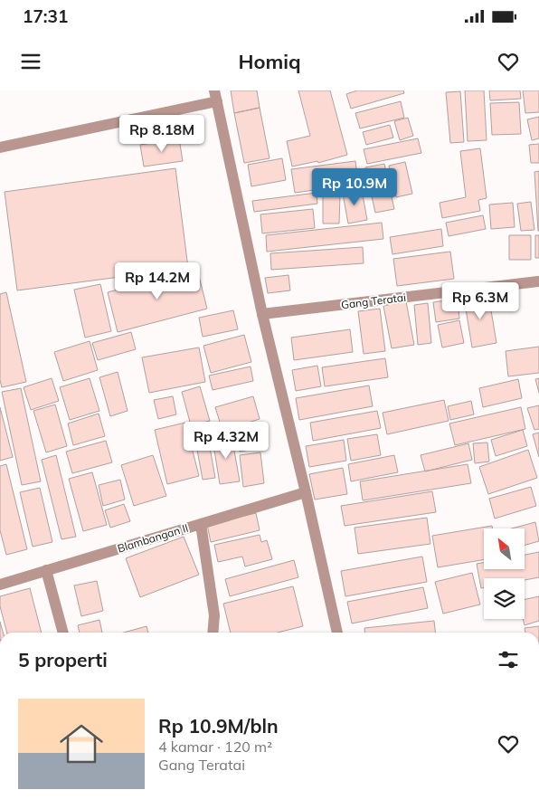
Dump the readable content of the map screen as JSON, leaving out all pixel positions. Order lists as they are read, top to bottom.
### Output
{
  "streets": {
    "street": ["Gang Teratai", "Blambangan II"]
  },
  "north": "top left",
  "page": {
    "status": "17:31",
    "header": "Homiq",
    "price": [
      "Rp 8.18M",
      "Rp 10.9M",
      "Rp 14.2M",
      "Rp 6.3M",
      "Rp 4.32M"
    ],
    "heading": "5 properti",
    "list": [
      {
        "name": "Rp 10.9M/bln",
        "note": "4 kamar · 120 m² · Gang Teratai"
      }
    ]
  }
}
